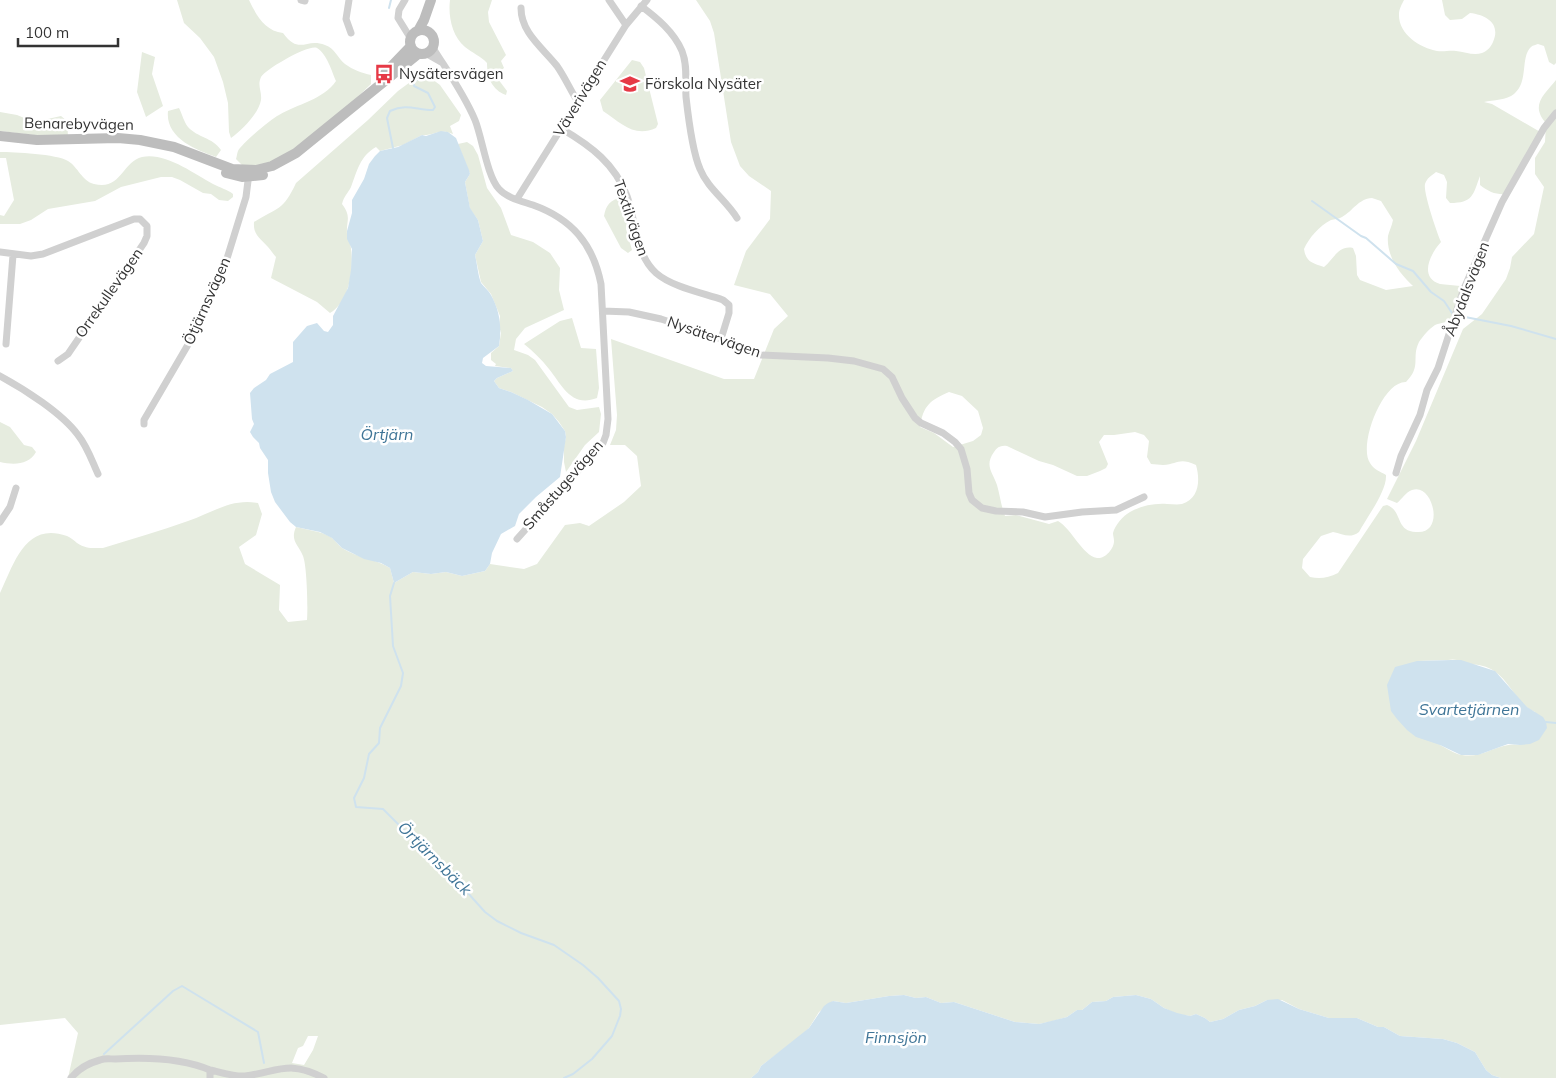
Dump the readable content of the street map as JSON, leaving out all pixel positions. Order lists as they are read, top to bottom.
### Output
{
  "streets": {
    "street": [
      "Väverivägen",
      "Benarebyvägen",
      "Textilvägen",
      "Åbydalsvägen",
      "Orrekullevägen",
      "Ötjärnsvägen",
      "Nysätervägen",
      "Småstugevägen"
    ]
  },
  "crossings": [
    ["Väverivägen", "Textilvägen"],
    ["Benarebyvägen", "Ötjärnsvägen"],
    ["Textilvägen", "Nysätervägen"],
    ["Nysätervägen", "Småstugevägen"]
  ],
  "water": [
    "Örtjärn",
    "Svartetjärnen",
    "Örtjärnsbäck",
    "Finnsjön"
  ],
  "places": {
    "bus stop": ["Nysätersvägen"],
    "school or university": ["Förskola Nysäter"]
  },
  "scale_bar": "100 m"
}
